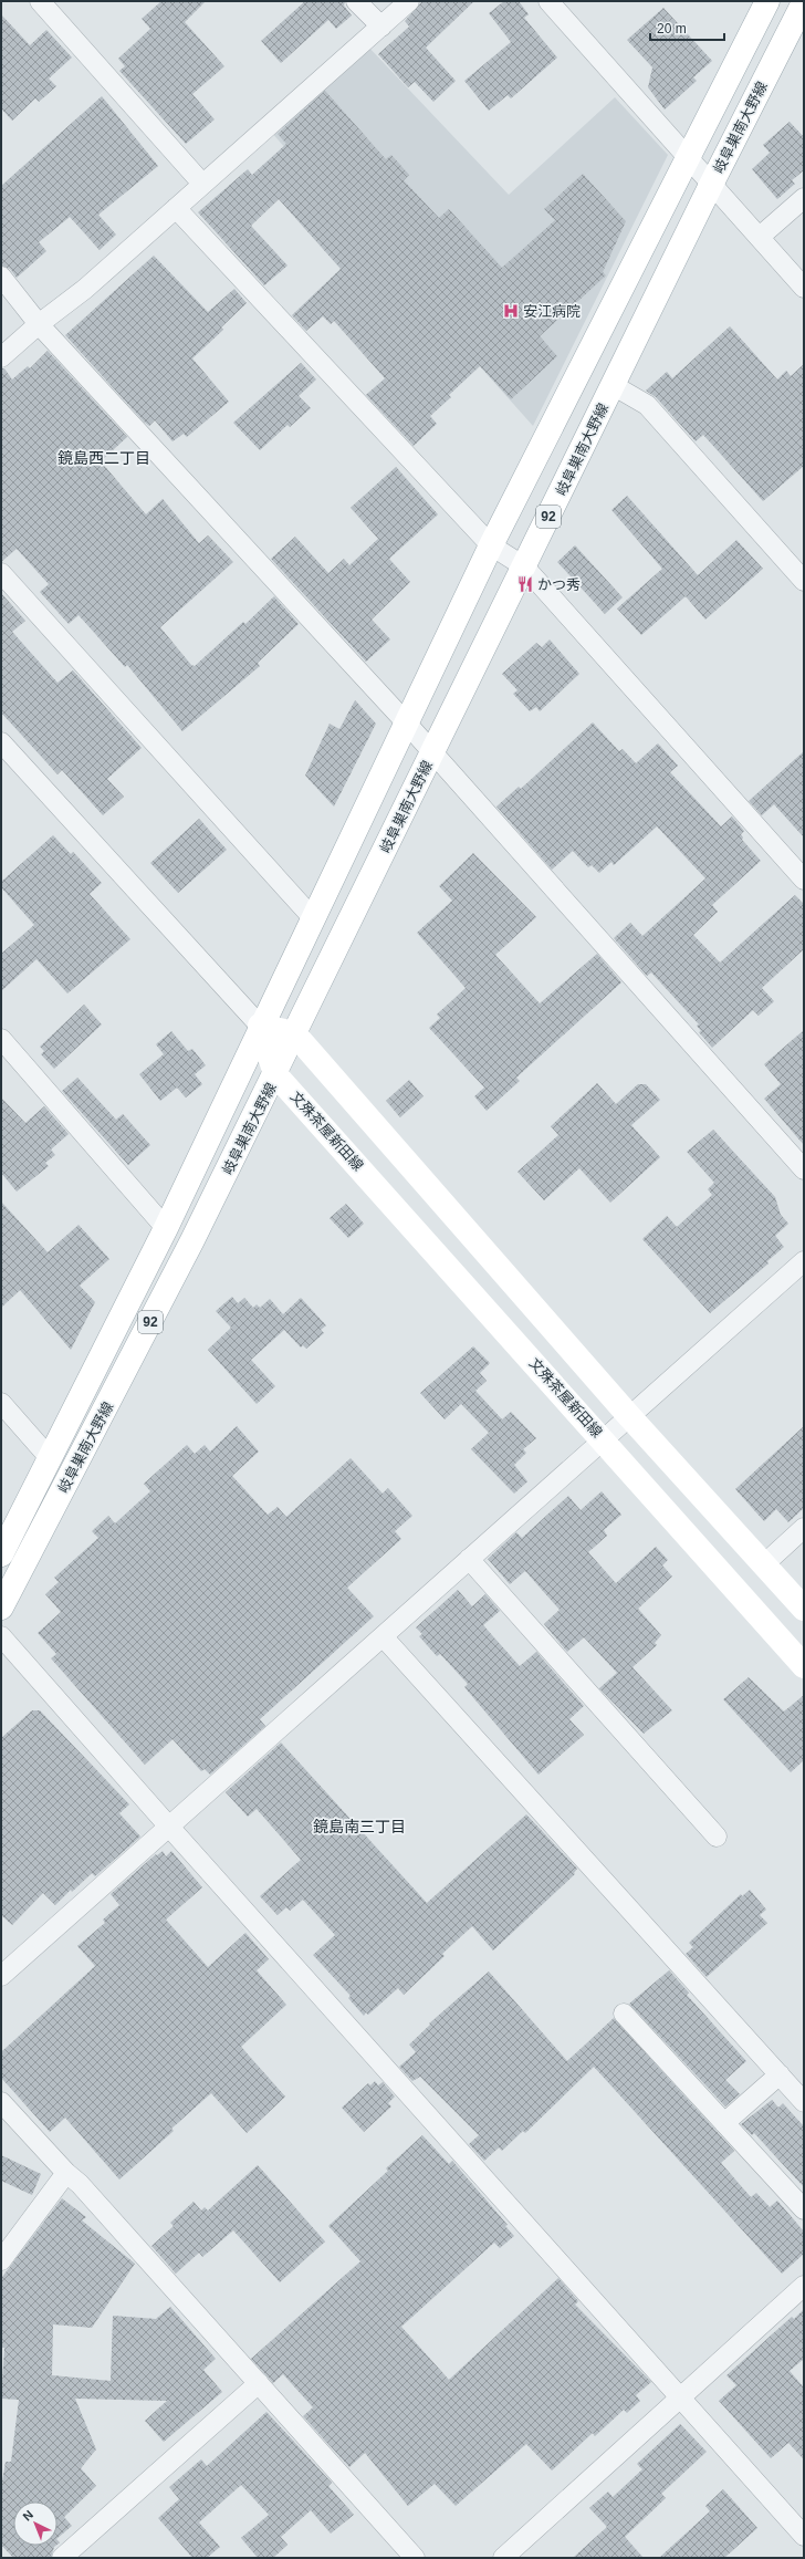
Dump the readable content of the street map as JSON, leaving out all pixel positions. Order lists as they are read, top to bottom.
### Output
{
  "streets": {
    "main road": ["岐阜巣南大野線", "92", "文殊茶屋新田線"]
  },
  "crossings": [
    ["岐阜巣南大野線", "文殊茶屋新田線"]
  ],
  "districts": ["鏡島西二丁目", "鏡島南三丁目"],
  "places": {
    "hospital": ["安江病院"],
    "restaurant": ["かつ秀"]
  },
  "scale_bar": "20 m",
  "north": "top left"
}
